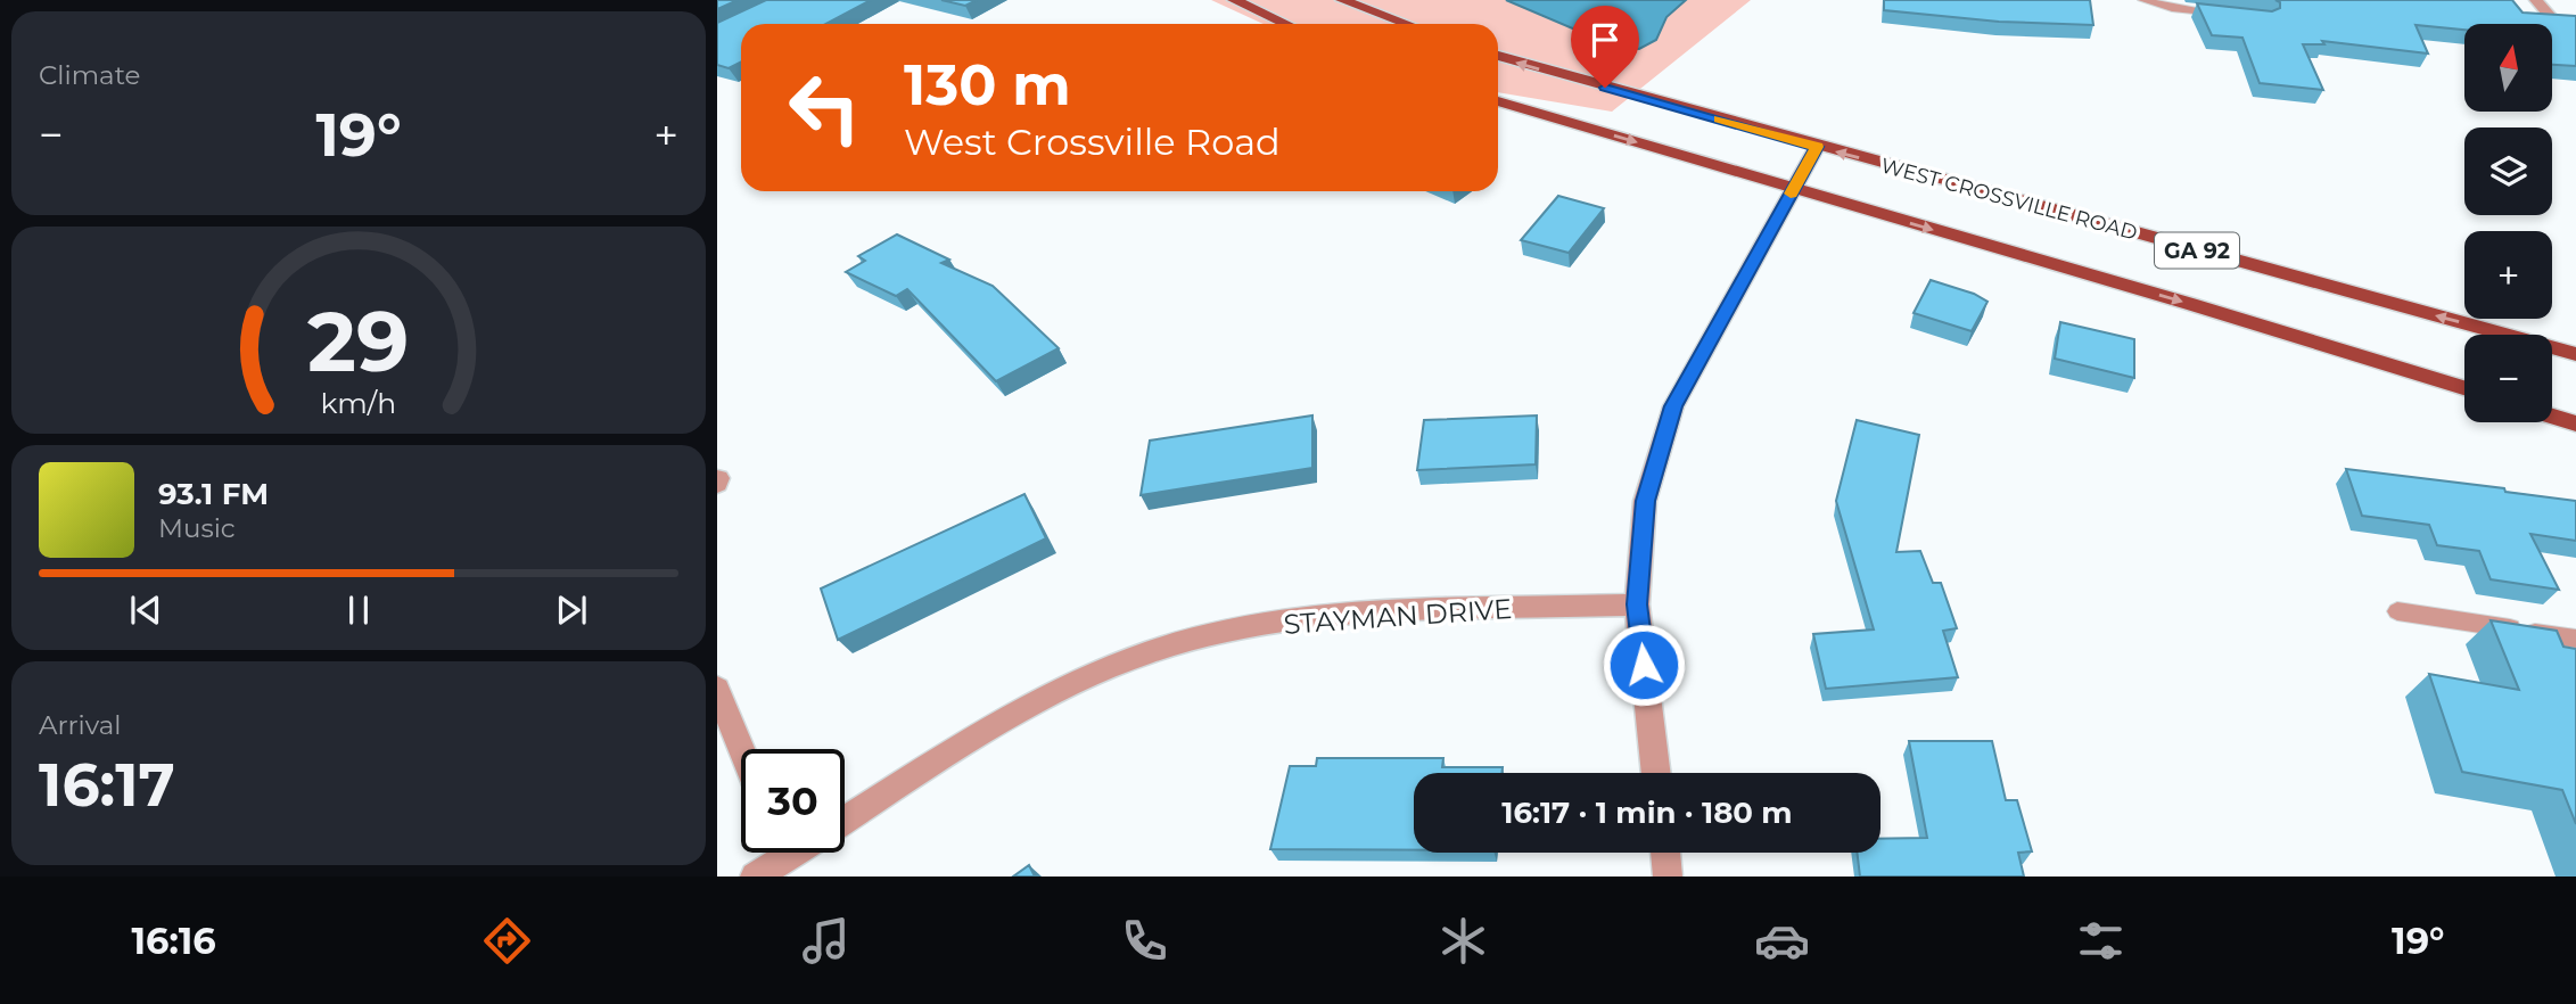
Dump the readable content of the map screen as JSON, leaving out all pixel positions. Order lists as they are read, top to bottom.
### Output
{
  "streets": {
    "main road": ["WEST CROSSVILLE ROAD", "GA 92"],
    "street": ["STAYMAN DRIVE"]
  },
  "north": "top",
  "page": {
    "tile": [
      "Climate",
      ["Arrival", "16:17"]
    ],
    "map_buttons": ["+", "−"],
    "turn": ["130 m", "West Crossville Road"],
    "heat": ["−", "19°", "+"],
    "song": ["93.1 FM", "Music"],
    "limit": "30",
    "trip": "16:17 · 1 min · 180 m",
    "tabs": ["16:16", "19°"],
    "gauge": ["29", "km/h"]
  }
}
